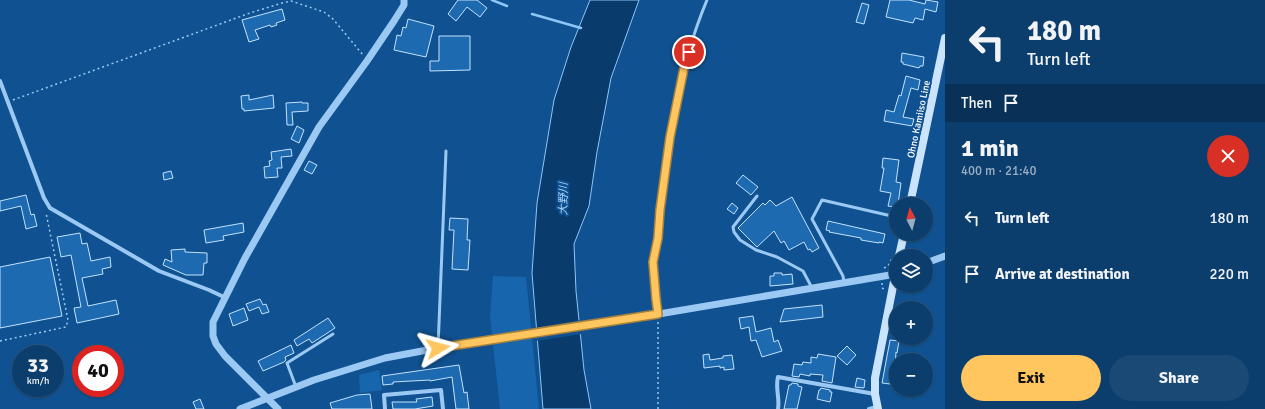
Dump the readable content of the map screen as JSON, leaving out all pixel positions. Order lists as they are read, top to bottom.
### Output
{
  "streets": {
    "main road": ["Ohno Kamiiso Line"]
  },
  "water": ["大野川"],
  "north": "top",
  "page": {
    "turn": ["180 m", "Turn left"],
    "then": "Then",
    "heading": ["1 min", "400 m · 21:40"],
    "list": [
      {
        "name": "Turn left",
        "value": "180 m"
      },
      {
        "name": "Arrive at destination",
        "value": "220 m"
      }
    ],
    "map_buttons": ["+", "−"],
    "speed": "33 km/h",
    "limit": "40",
    "buttons": ["Exit", "Share"]
  }
}
